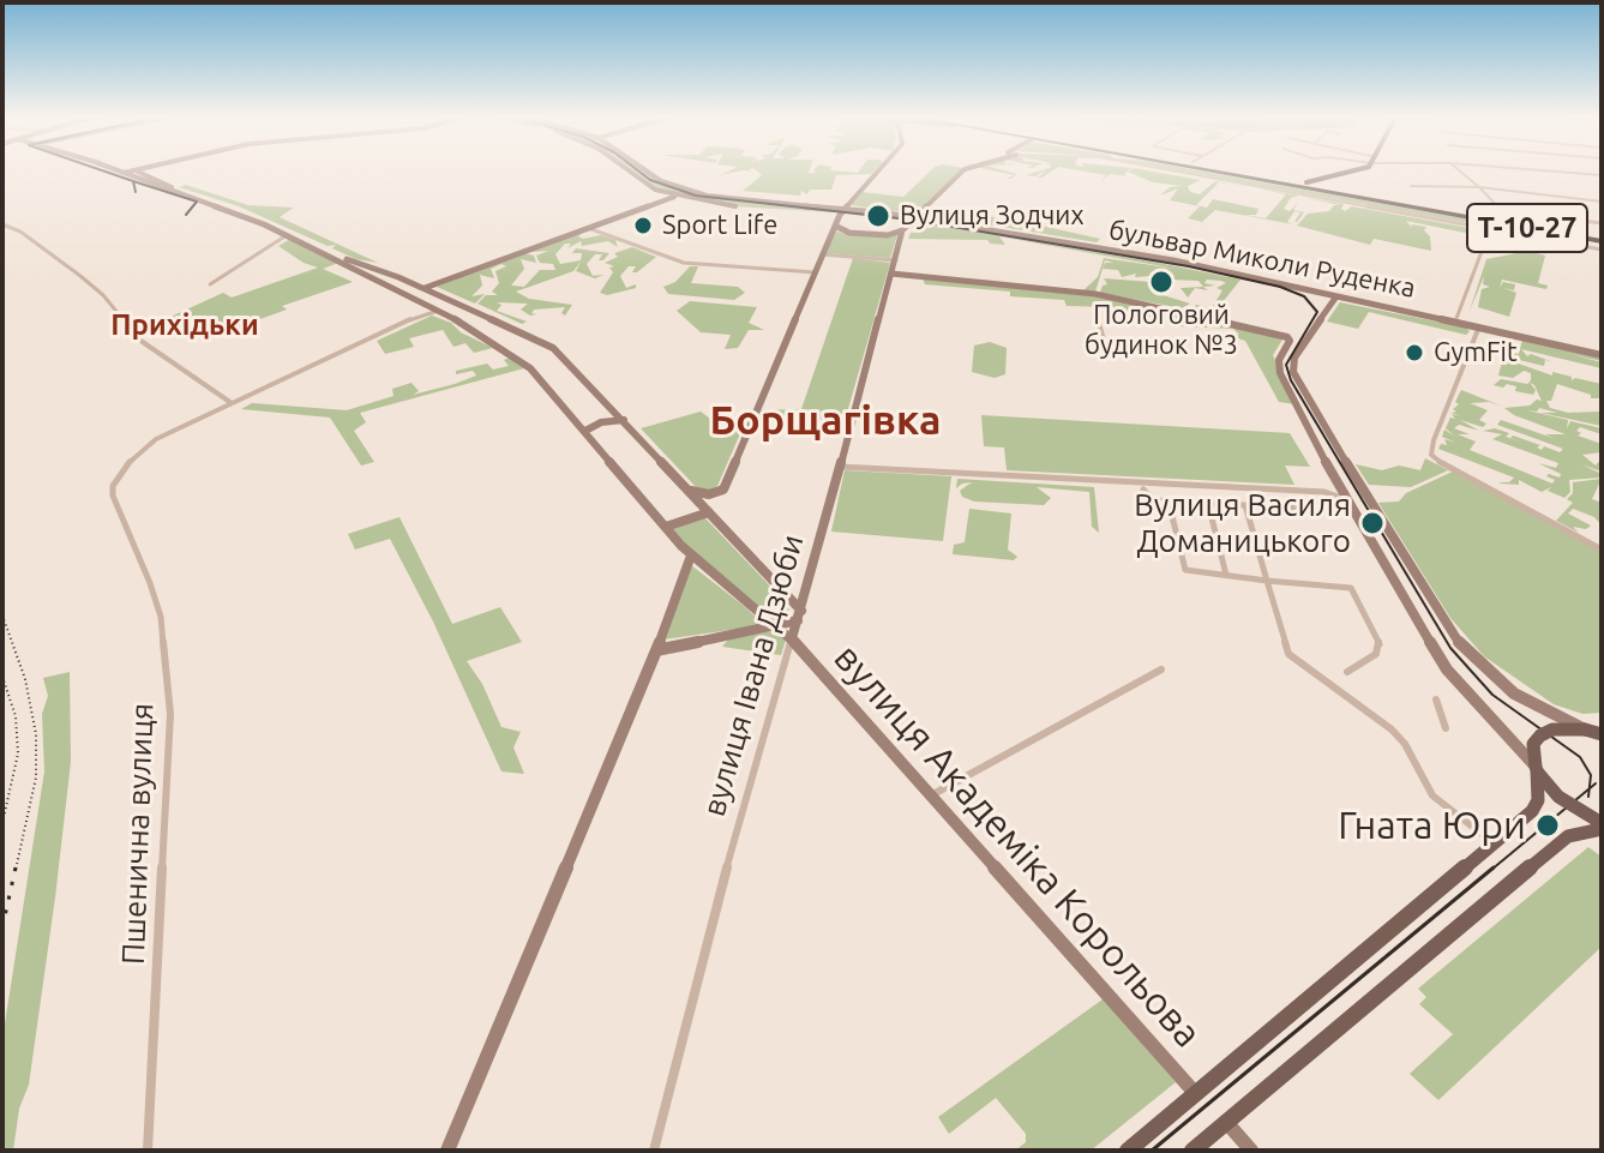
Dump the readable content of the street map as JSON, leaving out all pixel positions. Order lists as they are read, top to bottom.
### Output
{
  "streets": {
    "highway": ["Т-10-27"],
    "main road": ["бульвар Миколи Руденка", "вулиця Івана Дзюби", "вулиця Академіка Корольова"],
    "street": ["Пшенична вулиця"]
  },
  "crossings": [
    ["бульвар Миколи Руденка", "вулиця Івана Дзюби"],
    ["вулиця Івана Дзюби", "вулиця Академіка Корольова"],
    ["Пшенична вулиця", "вулиця Академіка Корольова"]
  ],
  "districts": ["Прихідьки", "Борщагівка"],
  "places": [
    "Вулиця Зодчих",
    "Sport Life",
    "Пологовий будинок №3",
    "GymFit",
    "Вулиця Василя Доманицького",
    "Гната Юри"
  ]
}
